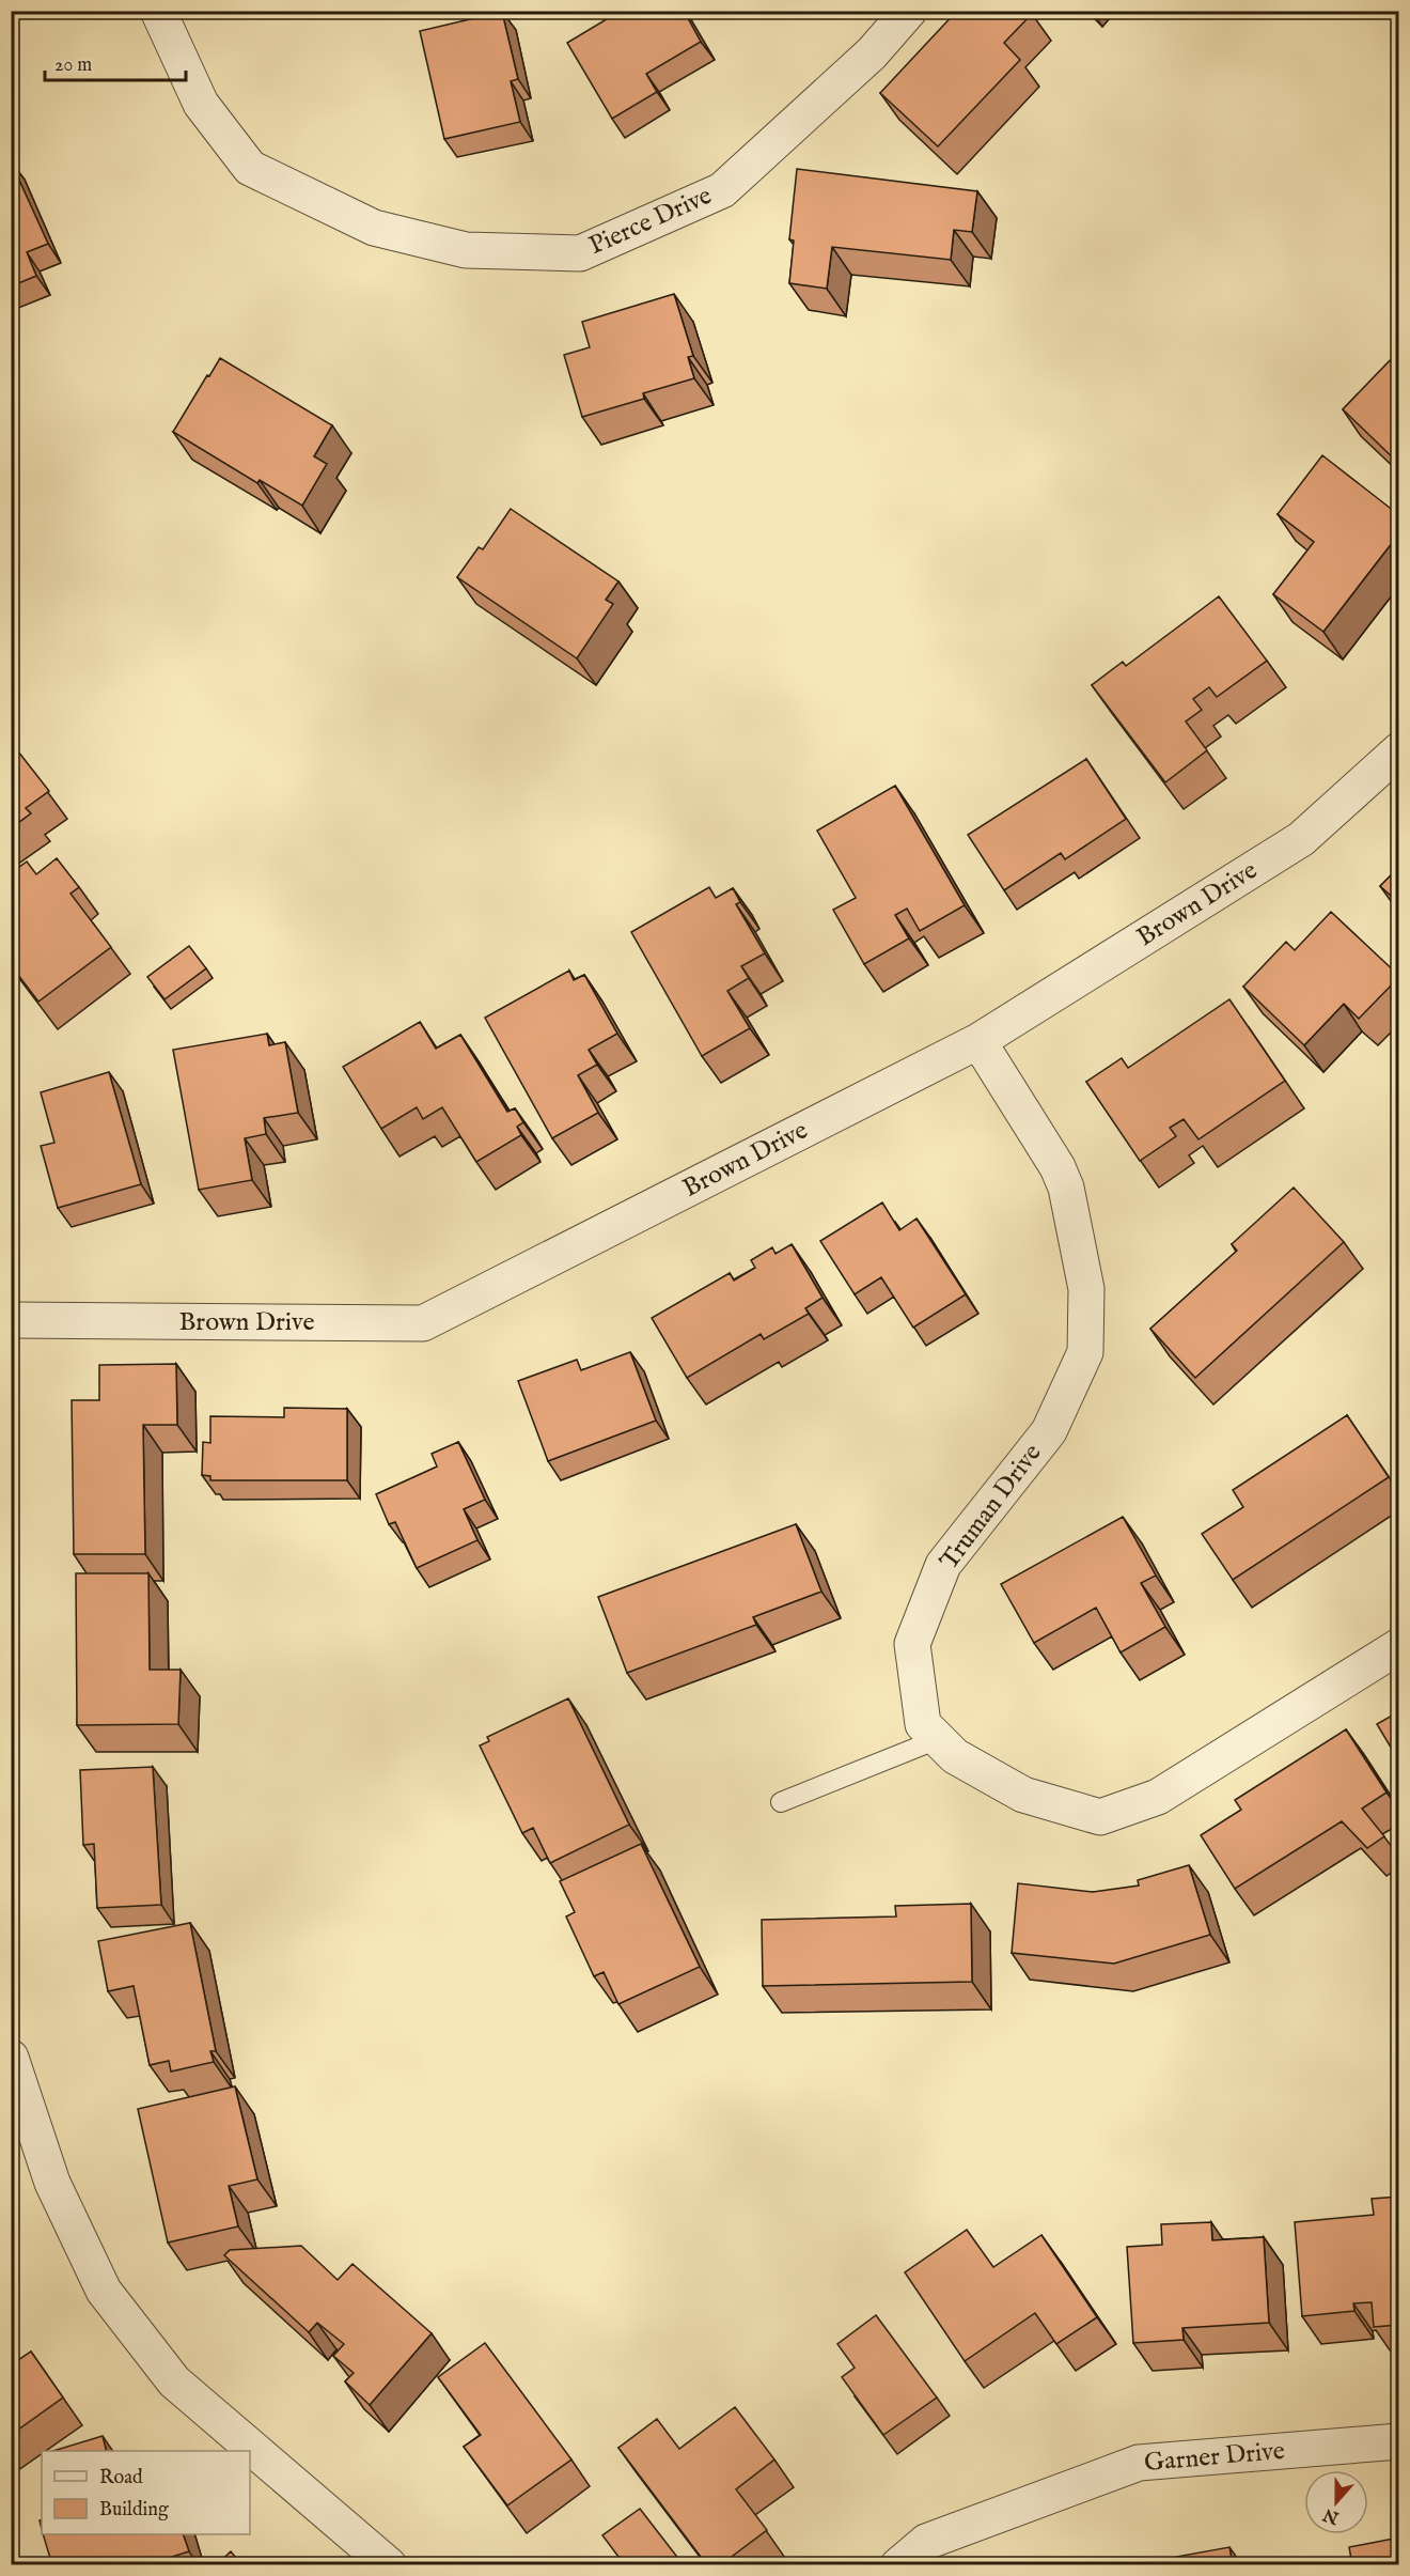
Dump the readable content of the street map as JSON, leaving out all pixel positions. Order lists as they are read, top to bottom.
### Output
{
  "streets": {
    "street": [
      "Pierce Drive",
      "Brown Drive",
      "Truman Drive",
      "Garner Drive"
    ]
  },
  "crossings": [
    ["Brown Drive", "Truman Drive"]
  ],
  "legend": ["Road", "Building"],
  "scale_bar": "20 m",
  "north": "bottom"
}
